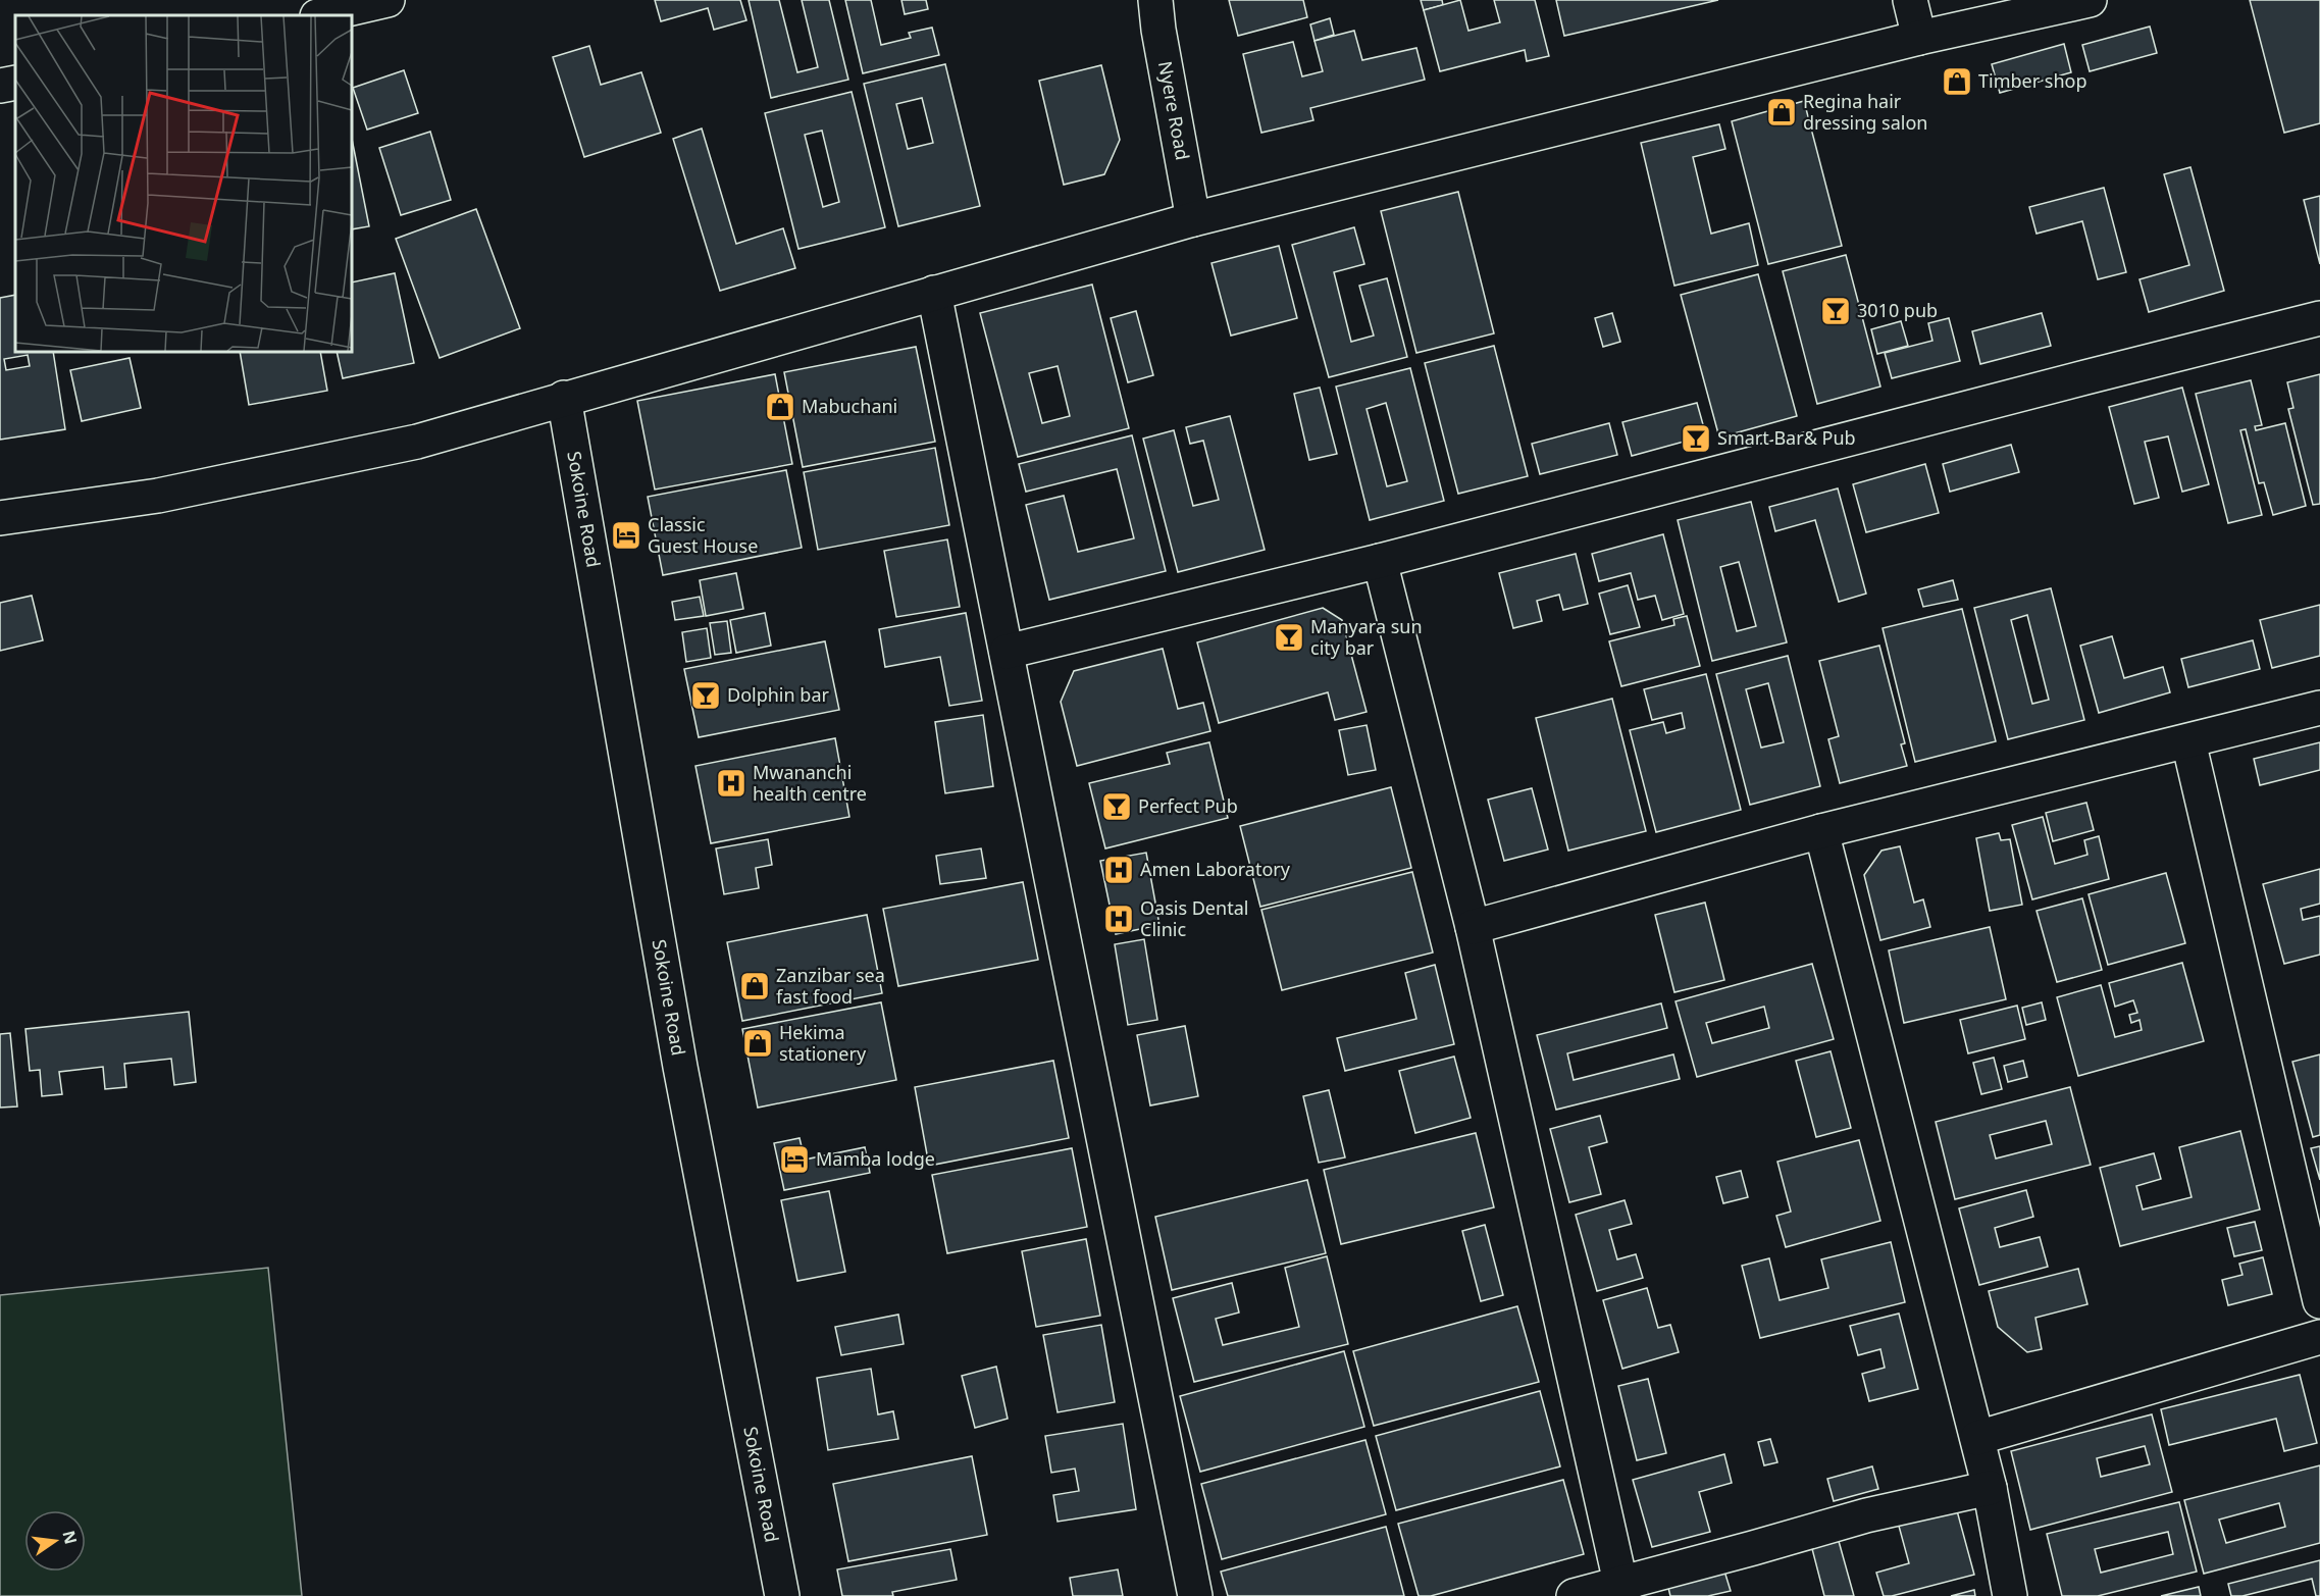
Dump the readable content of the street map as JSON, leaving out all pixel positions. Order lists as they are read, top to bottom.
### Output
{
  "streets": {
    "street": ["Nyere Road", "Sokoine Road"]
  },
  "places": {
    "shop": [
      "Timber shop",
      "Regina hair dressing salon",
      "Mabuchani",
      "Zanzibar sea fast food",
      "Hekima stationery"
    ],
    "bar": [
      "3010 pub",
      "Smart Bar& Pub",
      "Manyara sun city bar",
      "Dolphin bar",
      "Perfect Pub"
    ],
    "hotel": ["Classic Guest House", "Mamba lodge"],
    "hospital": ["Mwananchi health centre", "Amen Laboratory", "Oasis Dental Clinic"]
  },
  "north": "right"
}
